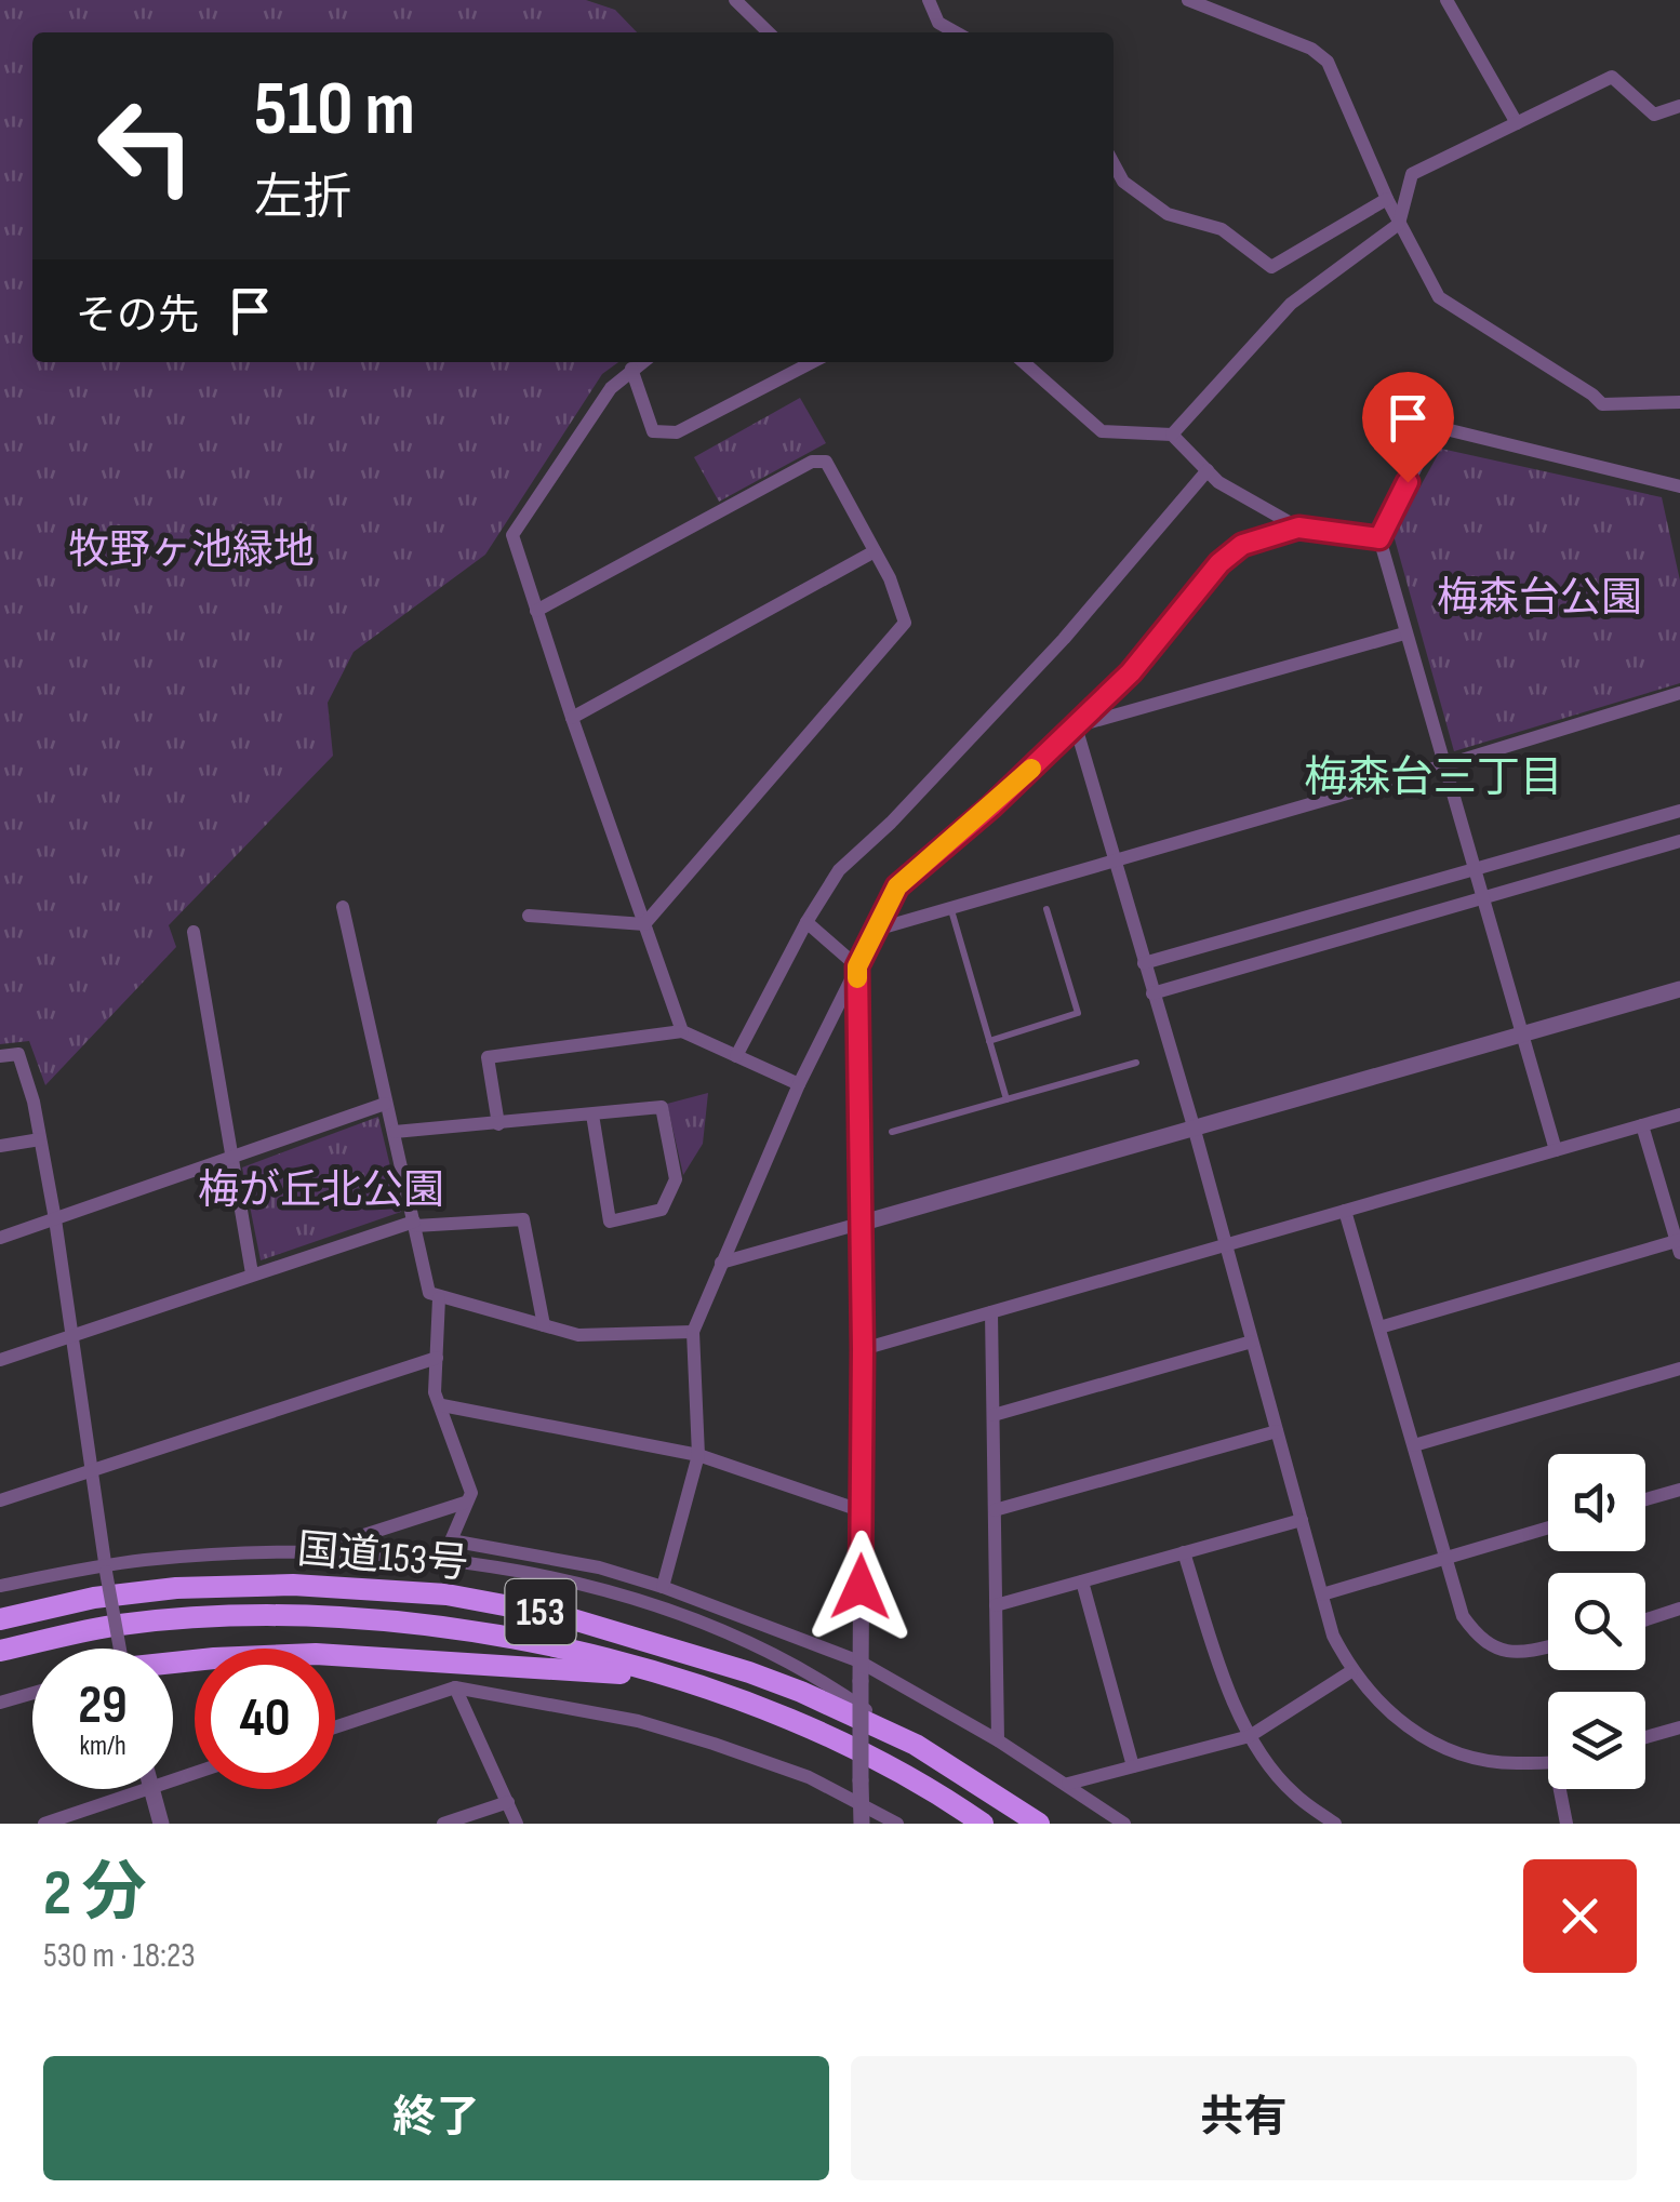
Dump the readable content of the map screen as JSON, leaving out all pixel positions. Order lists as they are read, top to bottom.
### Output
{
  "streets": {
    "highway": ["国道153号", "153"]
  },
  "districts": ["梅森台三丁目"],
  "parks": ["牧野ヶ池緑地", "梅森台公園", "梅が丘北公園"],
  "page": {
    "turn": ["510 m", "左折"],
    "then": "その先",
    "speed": "29 km/h",
    "limit": "40",
    "heading": ["2 分", "530 m · 18:23"],
    "buttons": ["終了", "共有"]
  }
}
